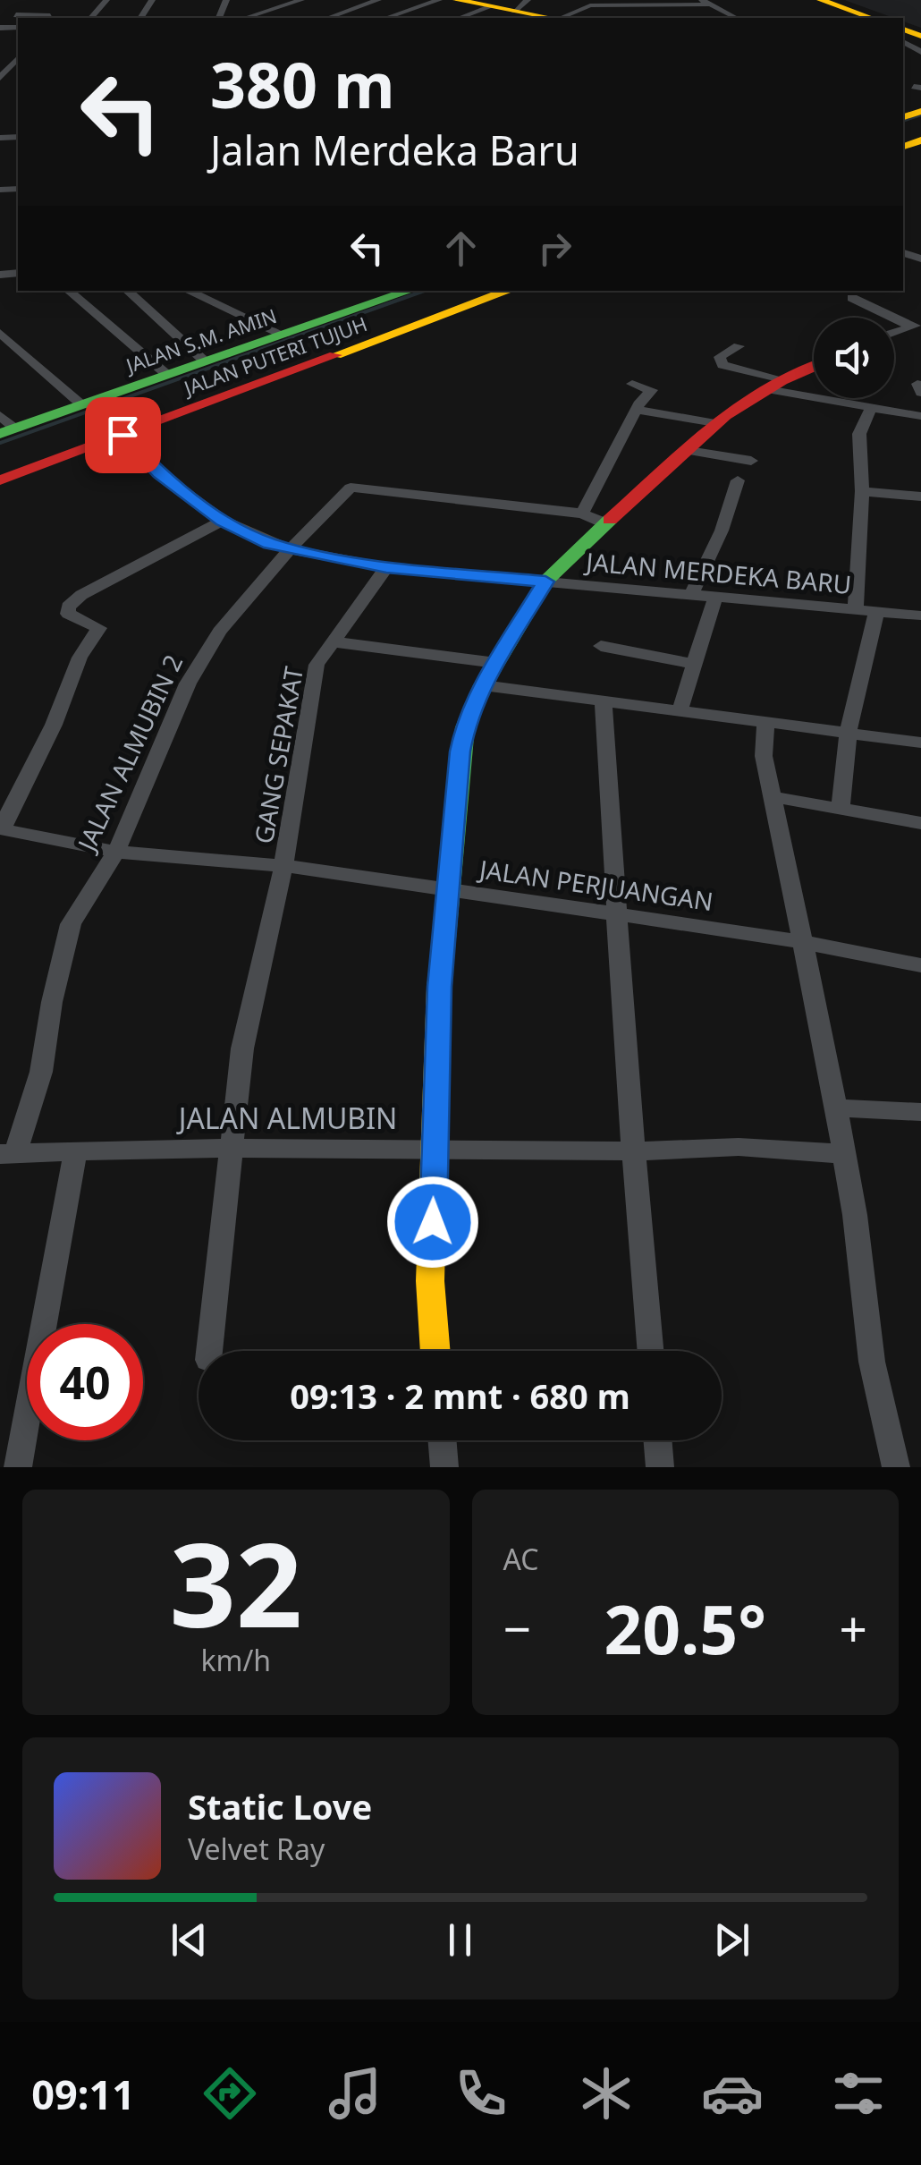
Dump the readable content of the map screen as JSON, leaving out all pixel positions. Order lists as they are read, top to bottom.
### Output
{
  "streets": {
    "main road": ["JALAN S.M. AMIN", "JALAN PUTERI TUJUH"],
    "street": [
      "JALAN MERDEKA BARU",
      "JALAN ALMUBIN 2",
      "GANG SEPAKAT",
      "JALAN PERJUANGAN",
      "JALAN ALMUBIN"
    ]
  },
  "crossings": [
    ["JALAN PUTERI TUJUH", "JALAN MERDEKA BARU"],
    ["JALAN MERDEKA BARU", "JALAN ALMUBIN 2"],
    ["JALAN MERDEKA BARU", "GANG SEPAKAT"],
    ["JALAN ALMUBIN 2", "JALAN PERJUANGAN"],
    ["JALAN ALMUBIN 2", "JALAN ALMUBIN"],
    ["GANG SEPAKAT", "JALAN PERJUANGAN"],
    ["GANG SEPAKAT", "JALAN ALMUBIN"]
  ],
  "page": {
    "turn": ["380 m", "Jalan Merdeka Baru"],
    "limit": "40",
    "trip": "09:13 · 2 mnt · 680 m",
    "tile": [
      ["32", "km/h"],
      "AC"
    ],
    "heat": ["−", "20.5°", "+"],
    "song": ["Static Love", "Velvet Ray"],
    "tabs": "09:11"
  }
}
